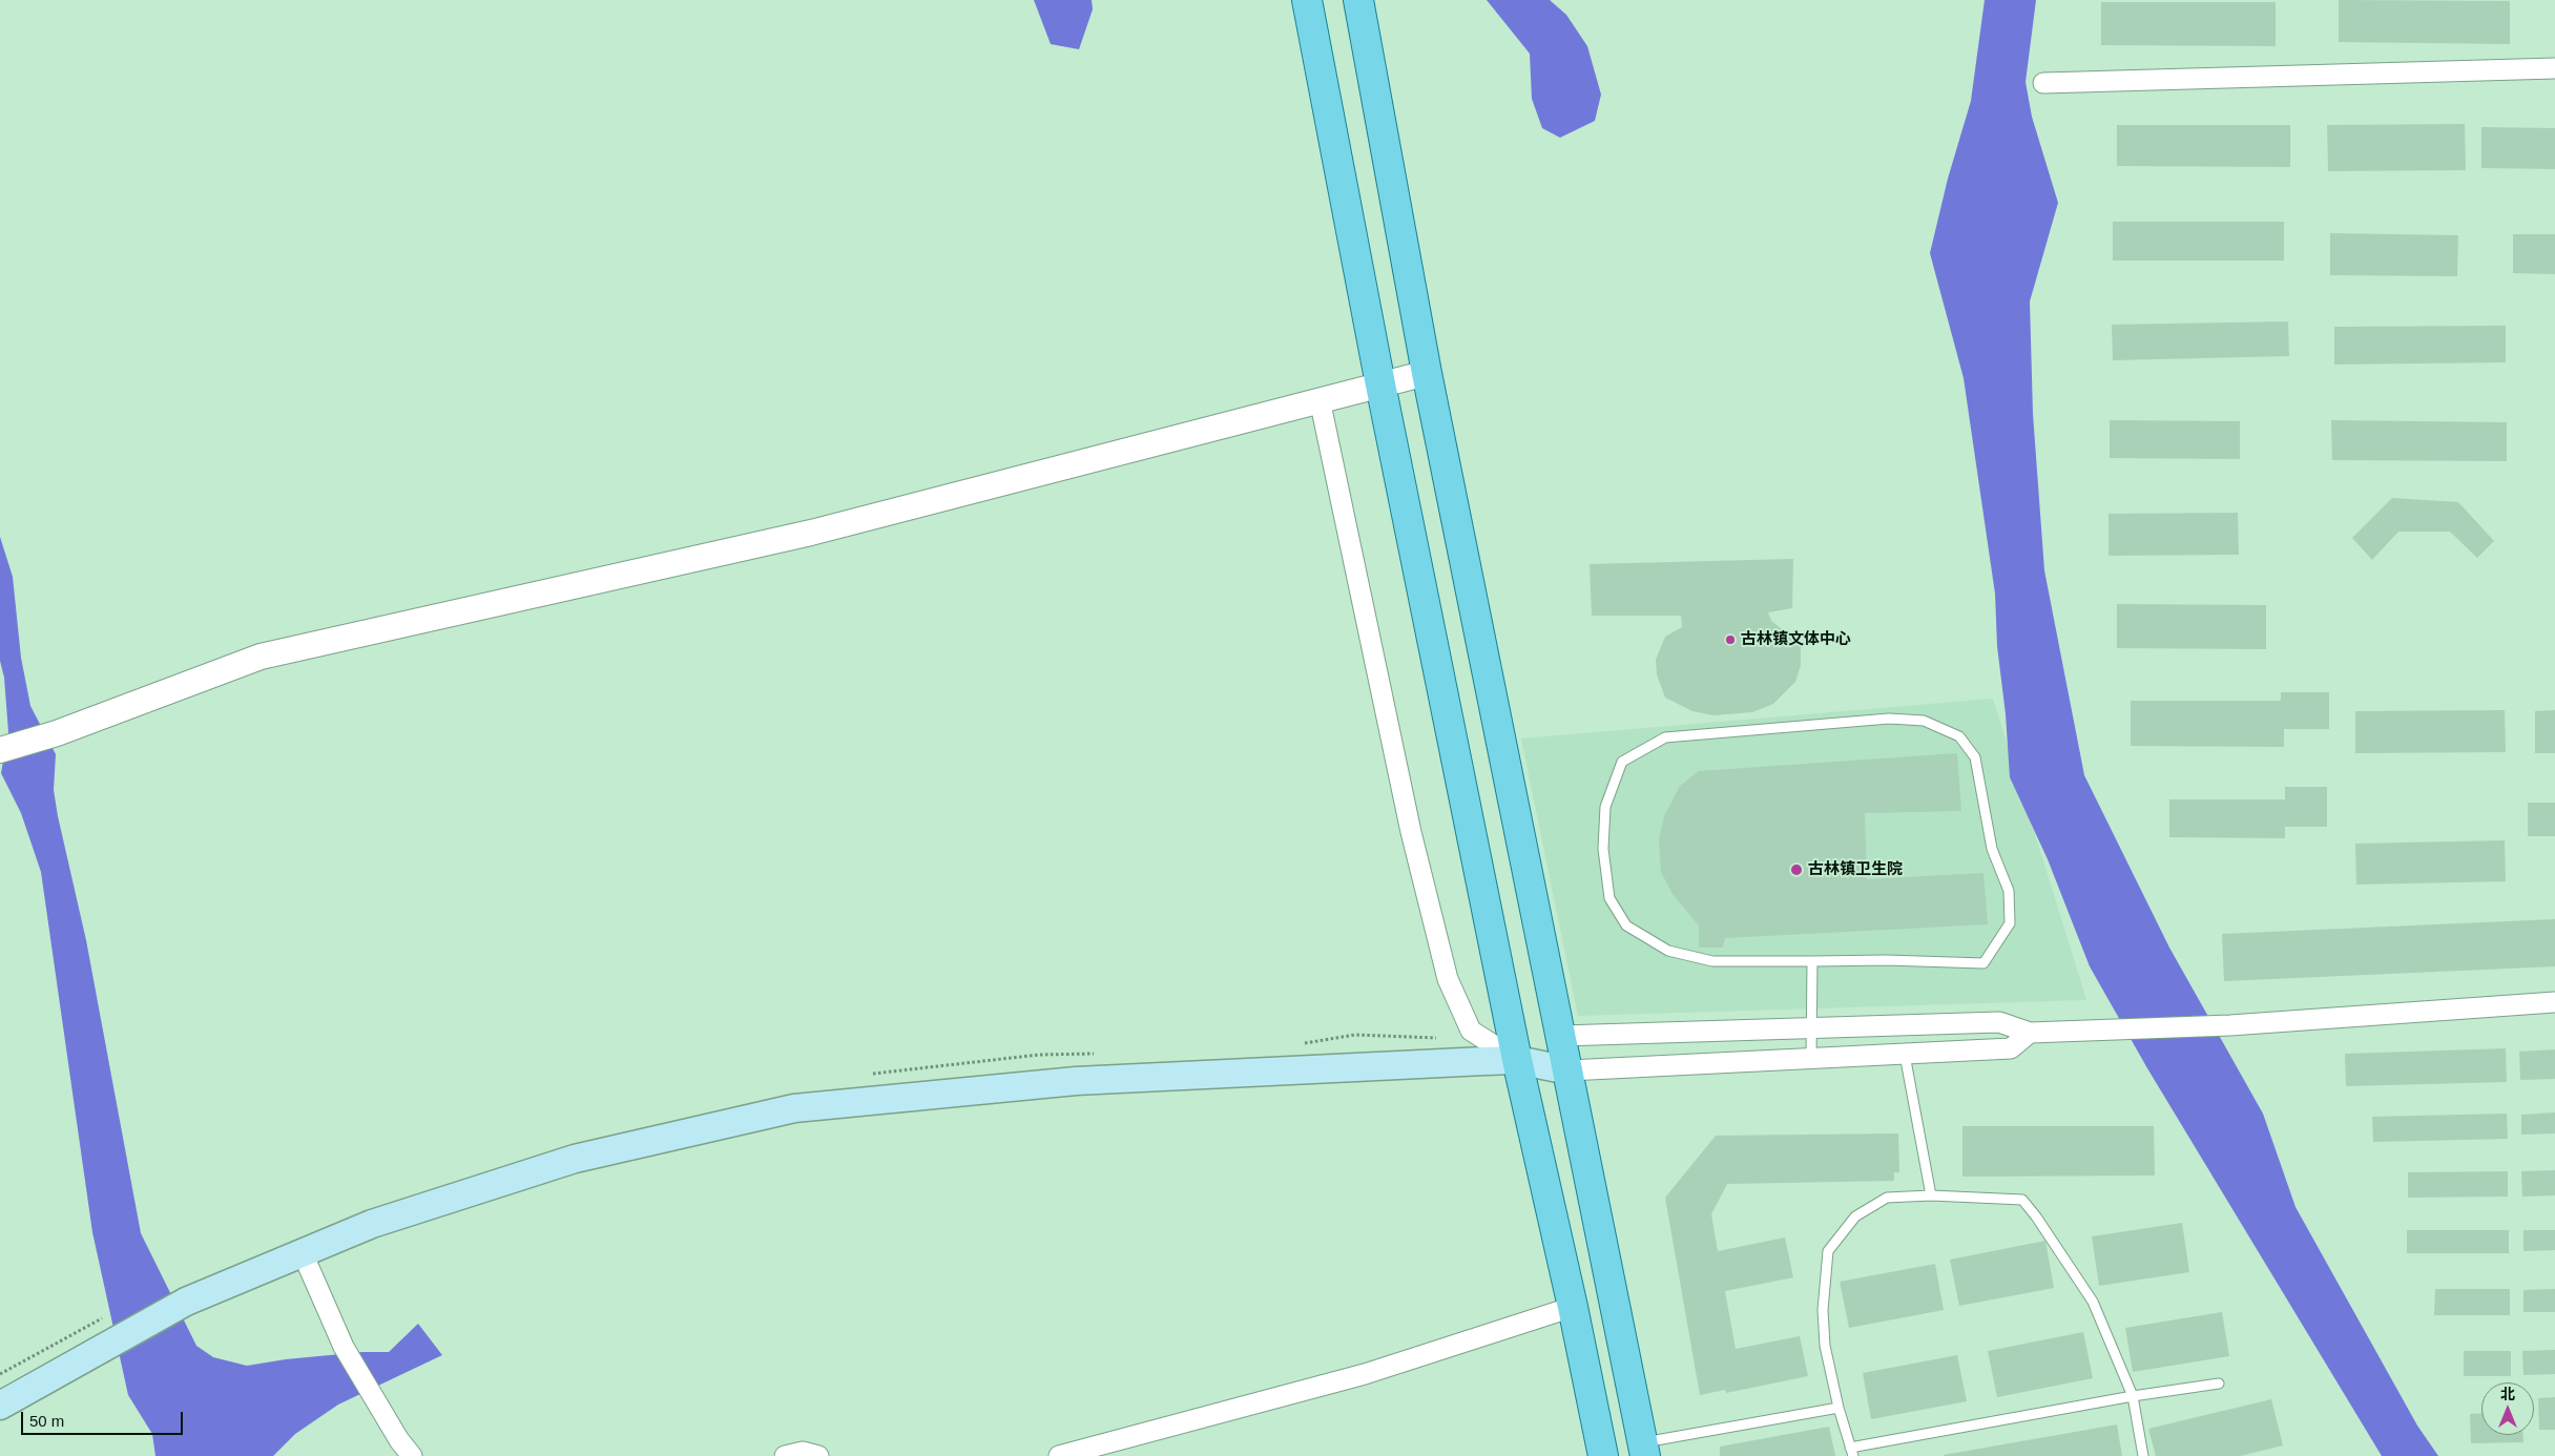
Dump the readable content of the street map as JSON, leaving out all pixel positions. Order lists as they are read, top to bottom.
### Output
{
  "places": ["古林镇文体中心", "古林镇卫生院"],
  "scale_bar": "50 m",
  "north": "top"
}
